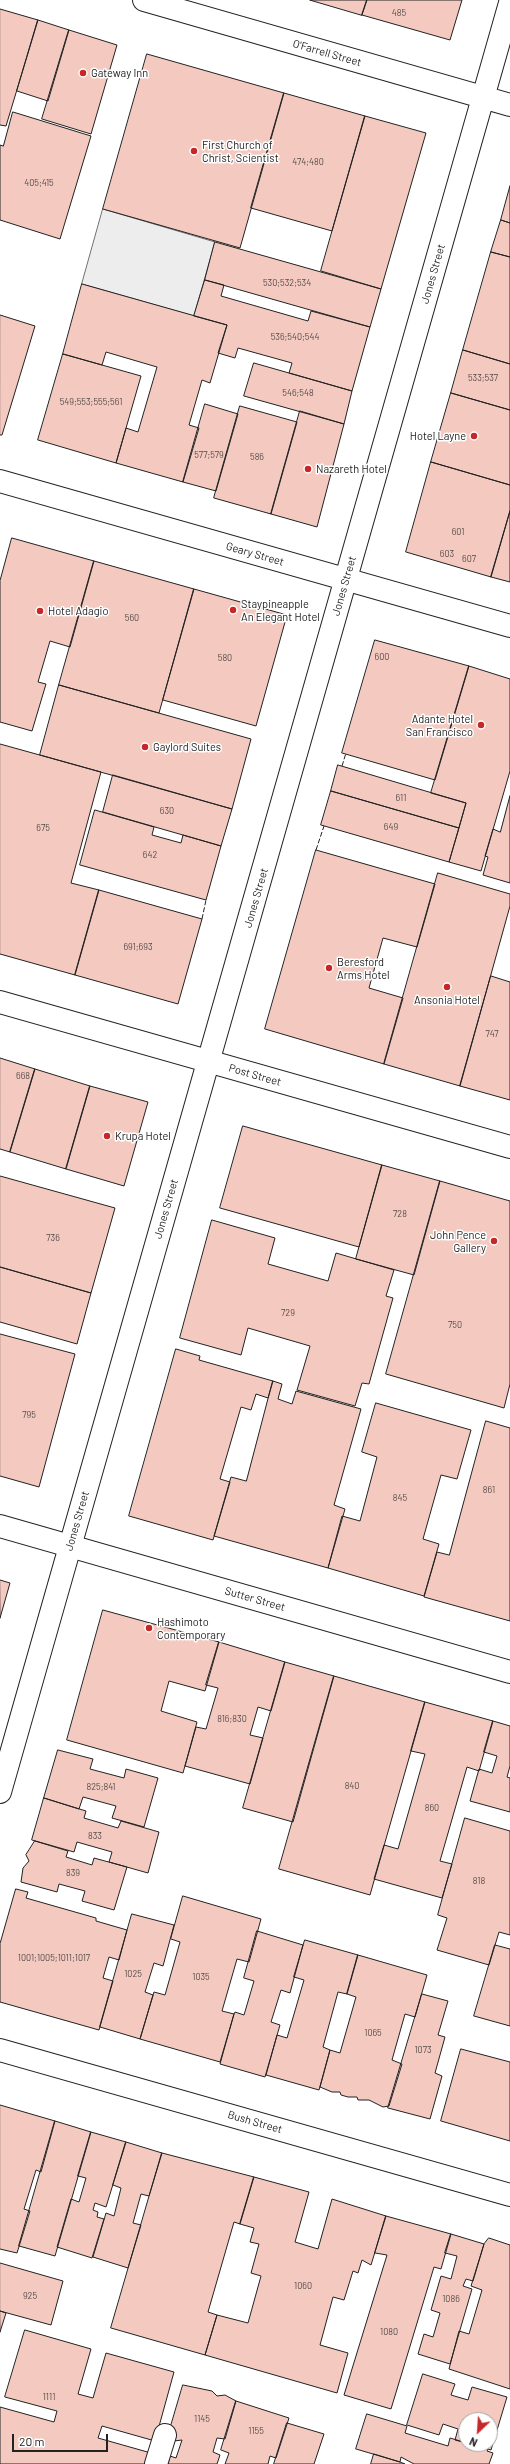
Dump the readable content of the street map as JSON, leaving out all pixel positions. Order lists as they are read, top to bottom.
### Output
{
  "streets": {
    "main road": [
      "O'Farrell Street",
      "Jones Street",
      "Geary Street",
      "Post Street",
      "Sutter Street",
      "Bush Street"
    ]
  },
  "crossings": [
    ["O'Farrell Street", "Jones Street"],
    ["Jones Street", "Geary Street"],
    ["Jones Street", "Post Street"],
    ["Jones Street", "Sutter Street"]
  ],
  "places": [
    "Gateway Inn",
    "First Church of Christ, Scientist",
    "Hotel Layne",
    "Nazareth Hotel",
    "Staypineapple An Elegant Hotel",
    "Hotel Adagio",
    "Adante Hotel San Francisco",
    "Gaylord Suites",
    "Beresford Arms Hotel",
    "Ansonia Hotel",
    "Krupa Hotel",
    "John Pence Gallery",
    "Hashimoto Contemporary"
  ],
  "house_numbers": [
    "485",
    "474;480",
    "405;415",
    "530;532;534",
    "536;540;544",
    "533;537",
    "546;548",
    "549;553;555;561",
    "577;579",
    "586",
    "601",
    "603",
    "607",
    "560",
    "600",
    "580",
    "611",
    "630",
    "649",
    "675",
    "642",
    "691;693",
    "747",
    "668",
    "728",
    "736",
    "729",
    "750",
    "795",
    "861",
    "845",
    "816;830",
    "840",
    "825;841",
    "860",
    "833",
    "839",
    "818",
    "1001;1005;1011;1017",
    "1025",
    "1035",
    "1065",
    "1073",
    "1060",
    "925",
    "1086",
    "1080",
    "1111",
    "1145",
    "1155"
  ],
  "scale_bar": "20 m",
  "north": "bottom left"
}
